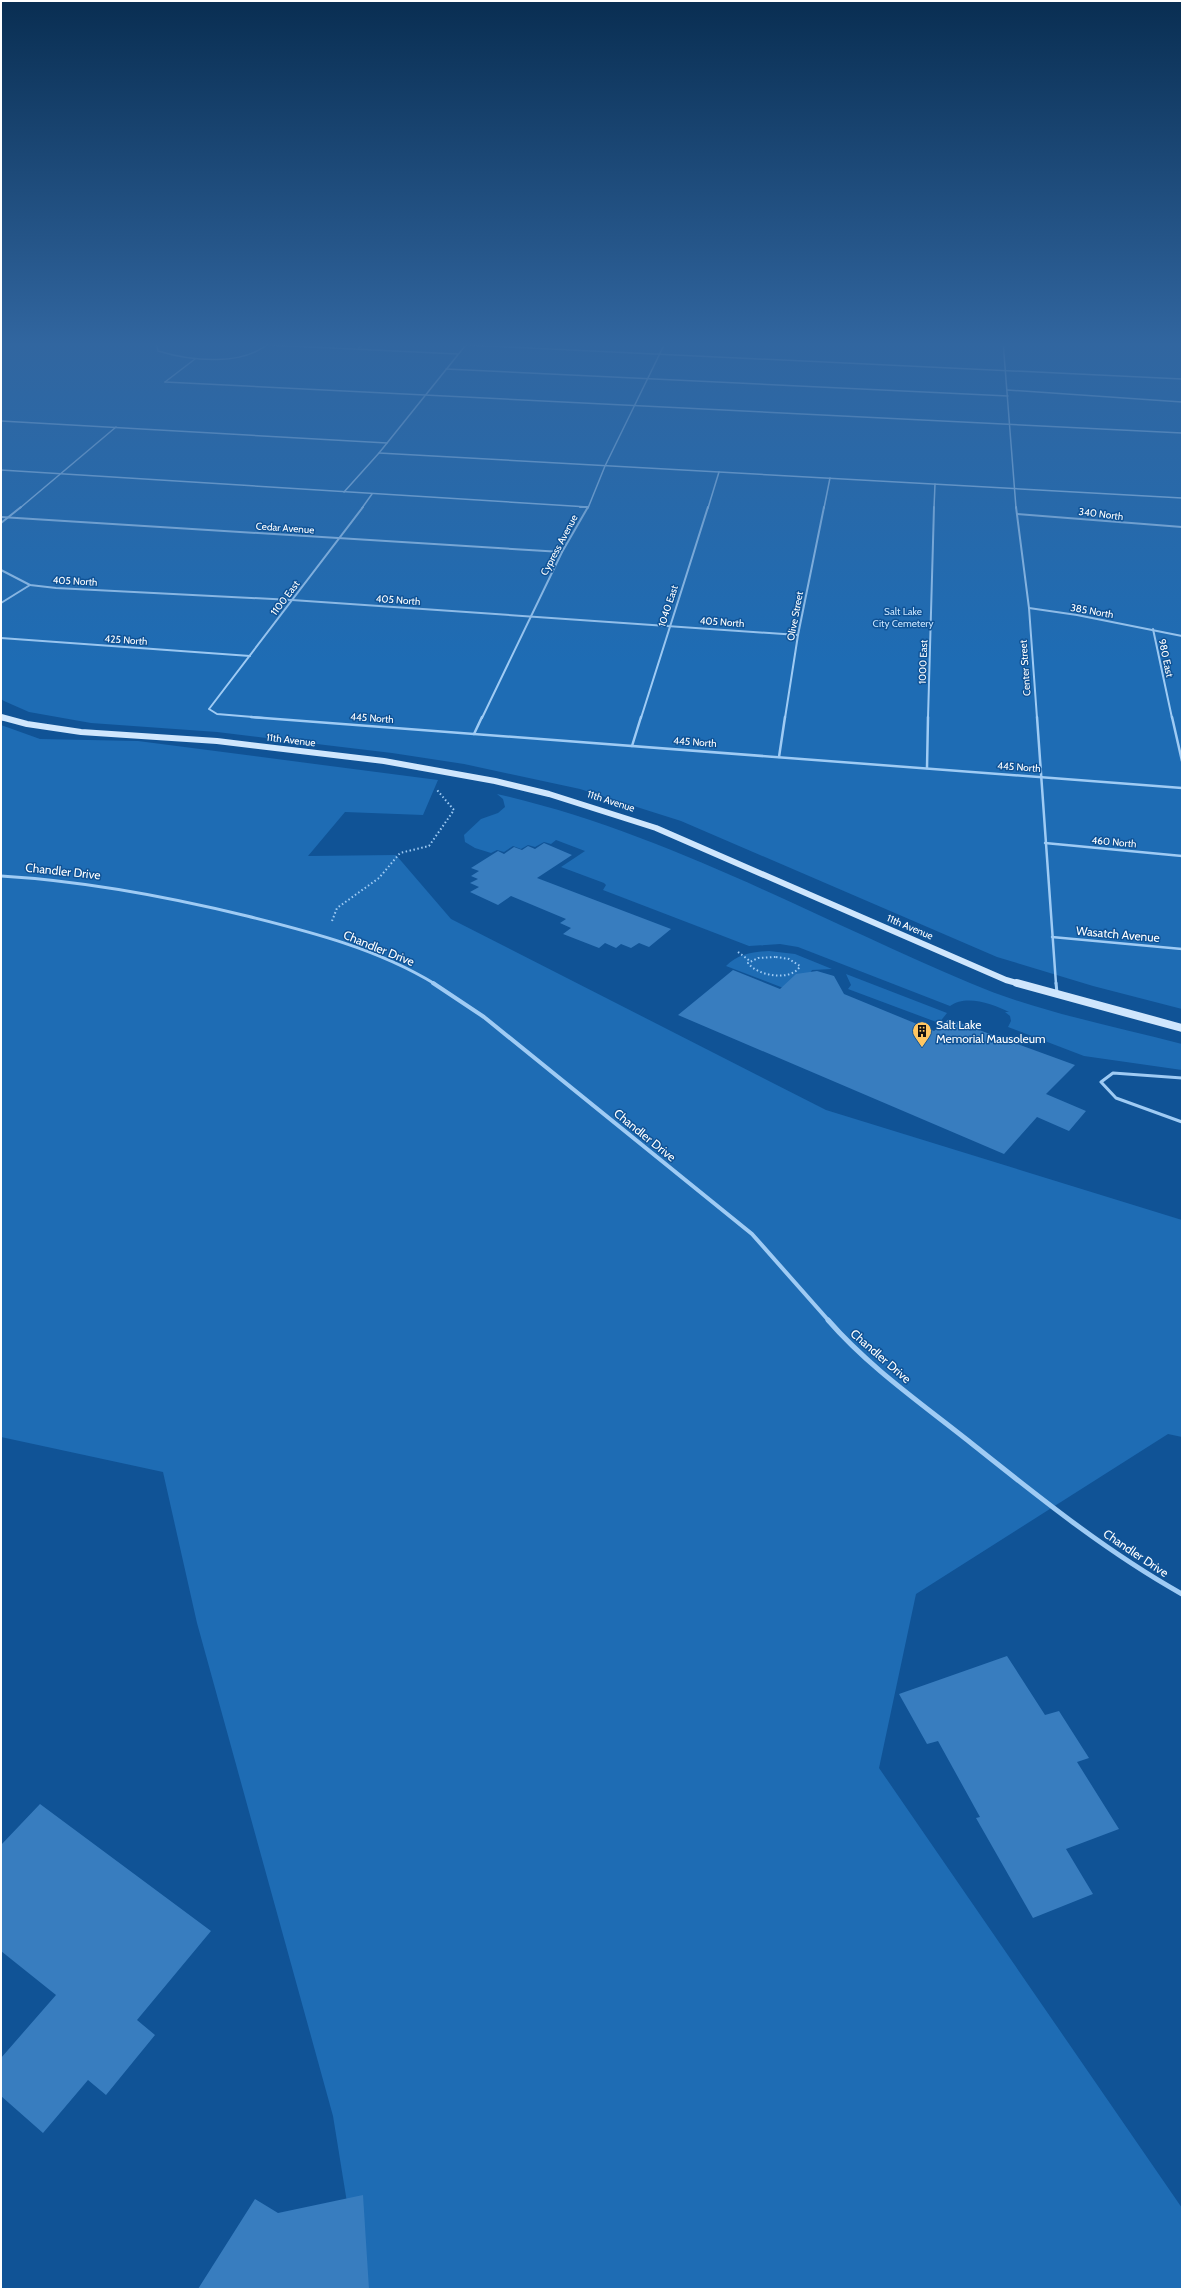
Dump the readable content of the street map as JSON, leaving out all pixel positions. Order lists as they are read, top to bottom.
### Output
{
  "streets": {
    "street": ["11th Avenue", "Chandler Drive"],
    "lane": [
      "340 North",
      "Cedar Avenue",
      "Cypress Avenue",
      "405 North",
      "1100 East",
      "1040 East",
      "385 North",
      "Olive Street",
      "425 North",
      "980 East",
      "1000 East",
      "Center Street",
      "445 North",
      "460 North",
      "Wasatch Avenue"
    ]
  },
  "crossings": [
    ["340 North", "Center Street"],
    ["Cedar Avenue", "Cypress Avenue"],
    ["Cedar Avenue", "1100 East"],
    ["Cypress Avenue", "405 North"],
    ["Cypress Avenue", "445 North"],
    ["405 North", "1100 East"],
    ["405 North", "1040 East"],
    ["405 North", "Olive Street"],
    ["1100 East", "425 North"],
    ["1100 East", "445 North"],
    ["1040 East", "445 North"],
    ["385 North", "980 East"],
    ["385 North", "Center Street"],
    ["Olive Street", "445 North"],
    ["1000 East", "445 North"],
    ["Center Street", "445 North"],
    ["Center Street", "11th Avenue"],
    ["Center Street", "460 North"],
    ["Center Street", "Wasatch Avenue"]
  ],
  "parks": ["Salt Lake City Cemetery"],
  "places": {
    "building": ["Salt Lake Memorial Mausoleum"]
  }
}
